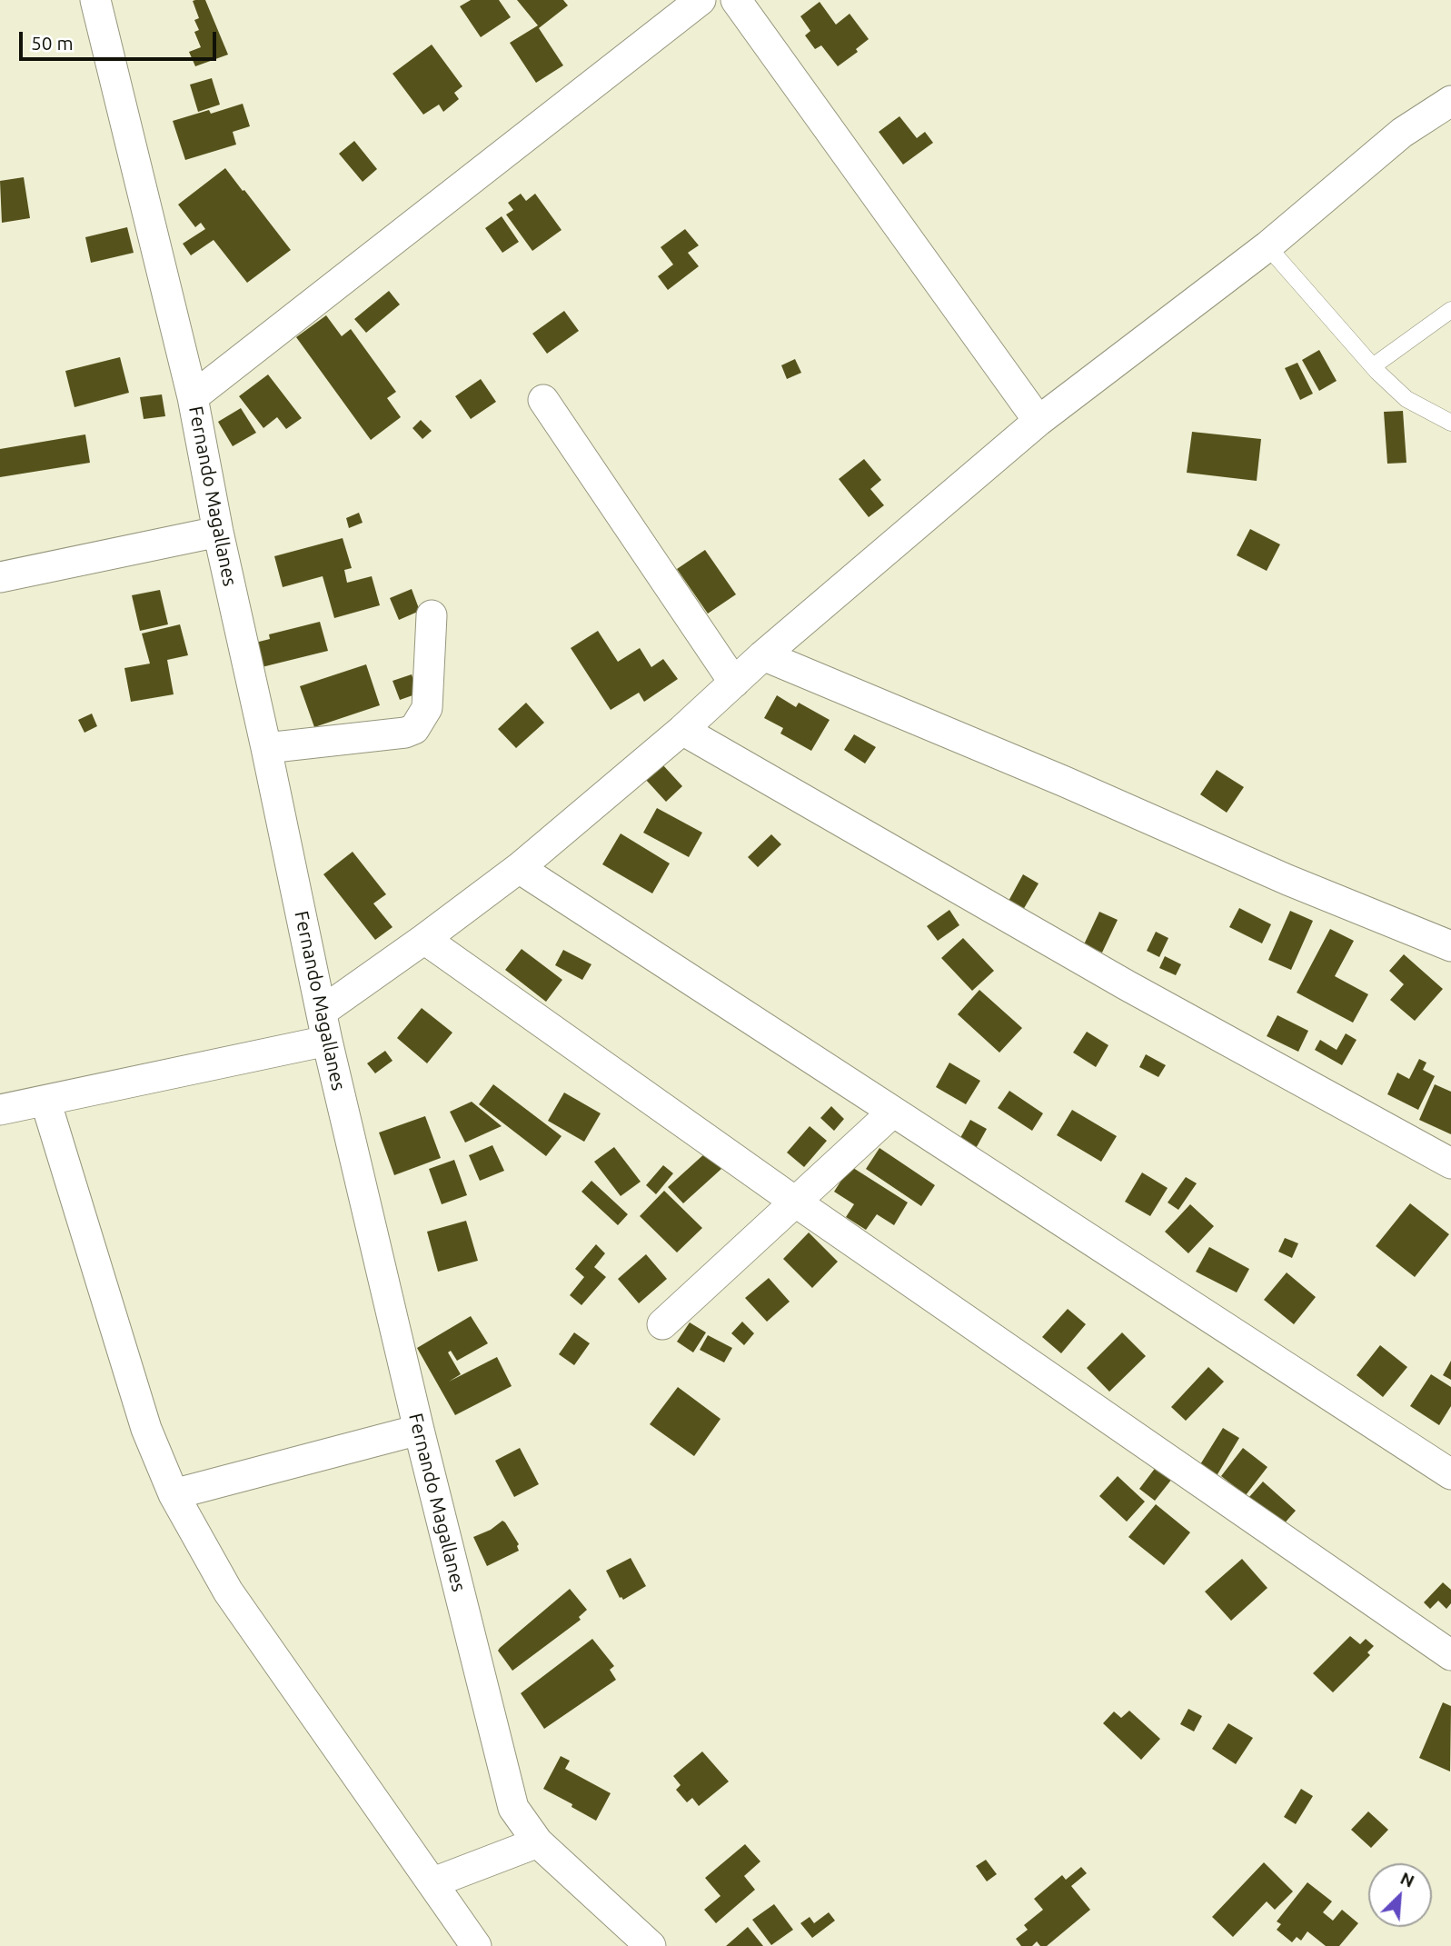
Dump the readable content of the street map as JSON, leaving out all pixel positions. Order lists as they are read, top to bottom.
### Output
{
  "streets": {
    "street": ["Fernando Magallanes"]
  },
  "scale_bar": "50 m",
  "north": "top right"
}
